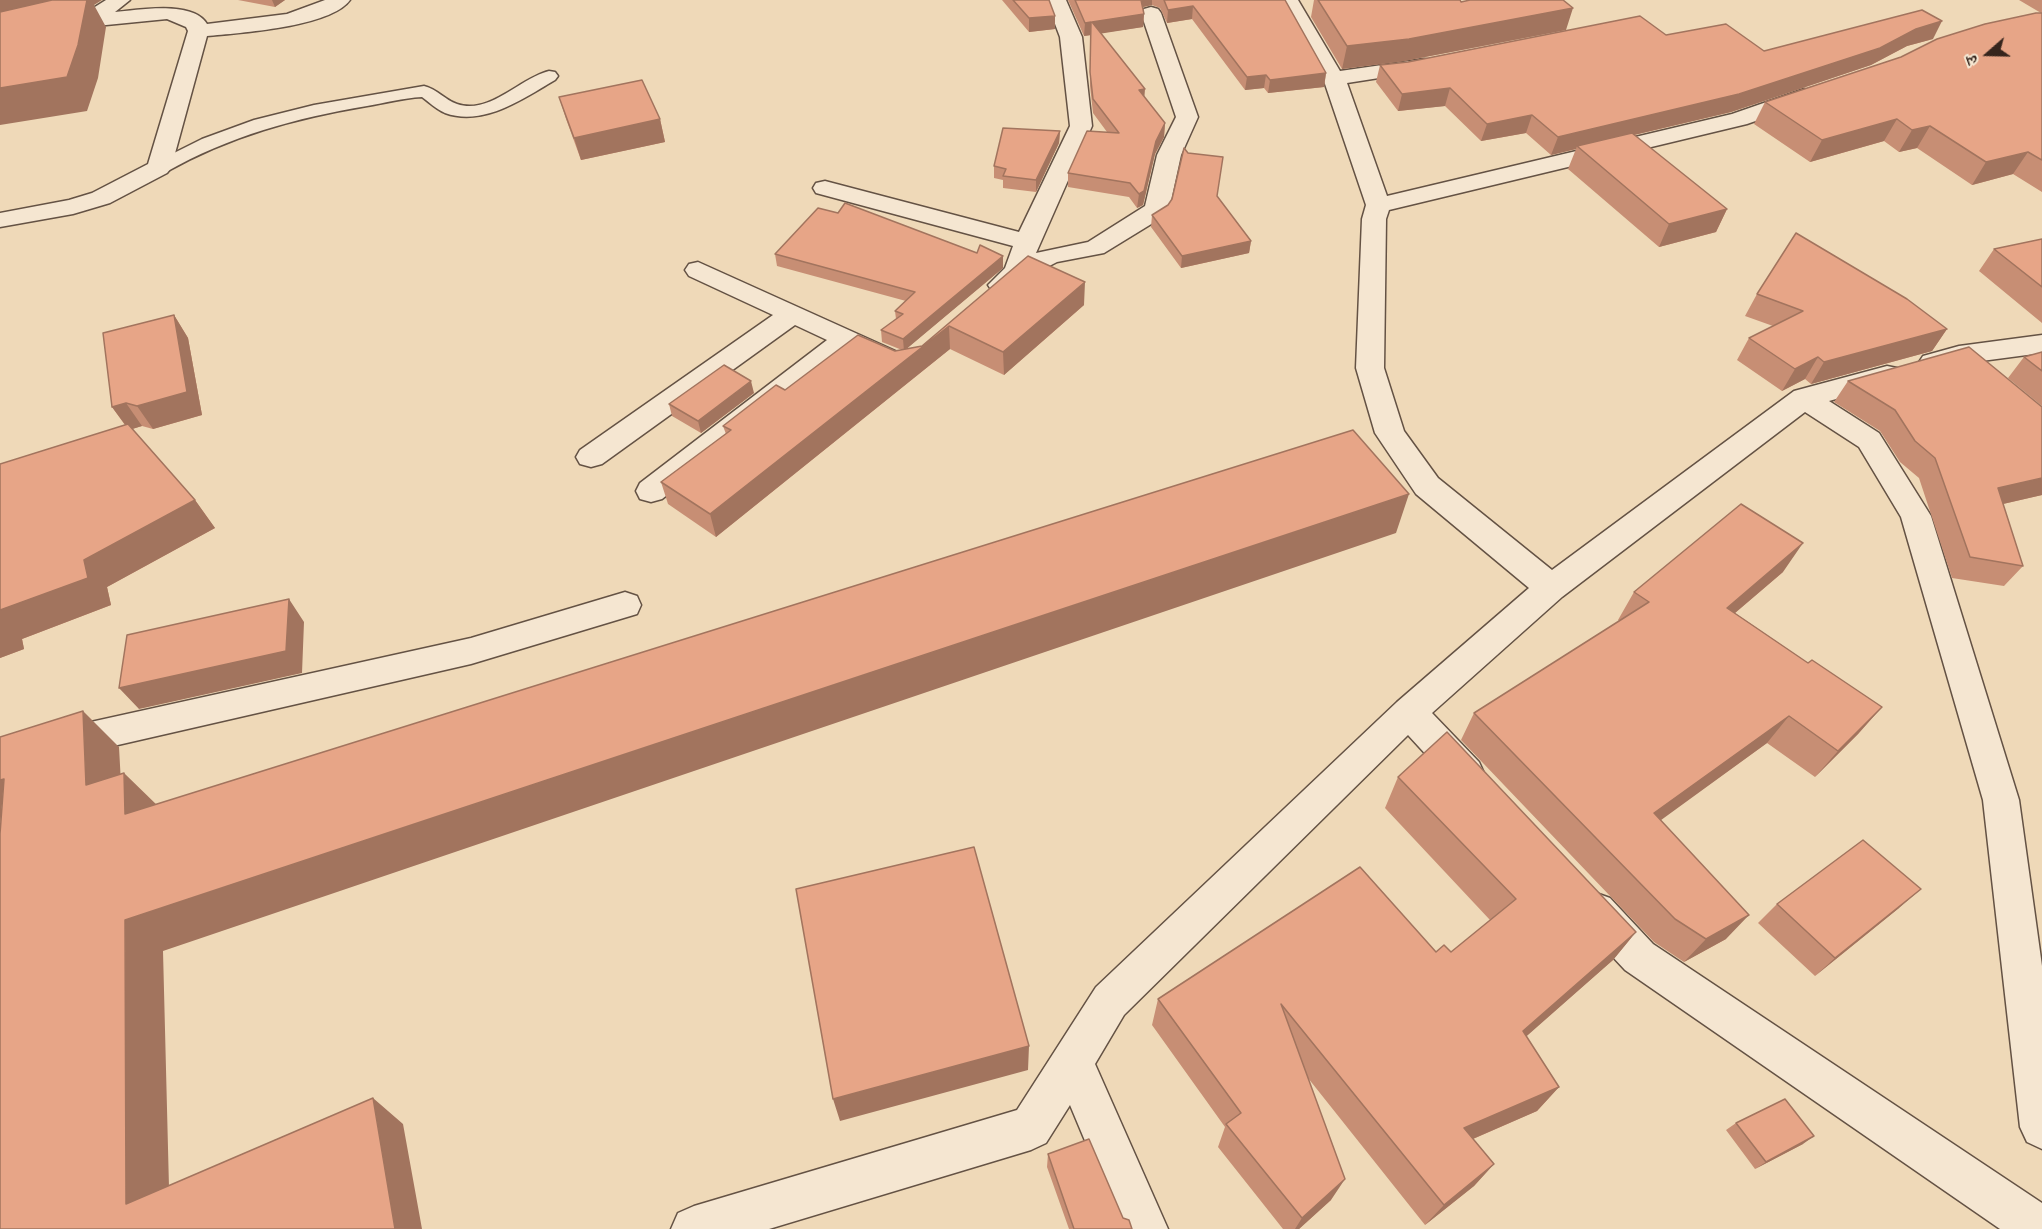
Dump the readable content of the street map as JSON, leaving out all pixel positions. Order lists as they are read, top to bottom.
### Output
{
  "north": "left"
}
